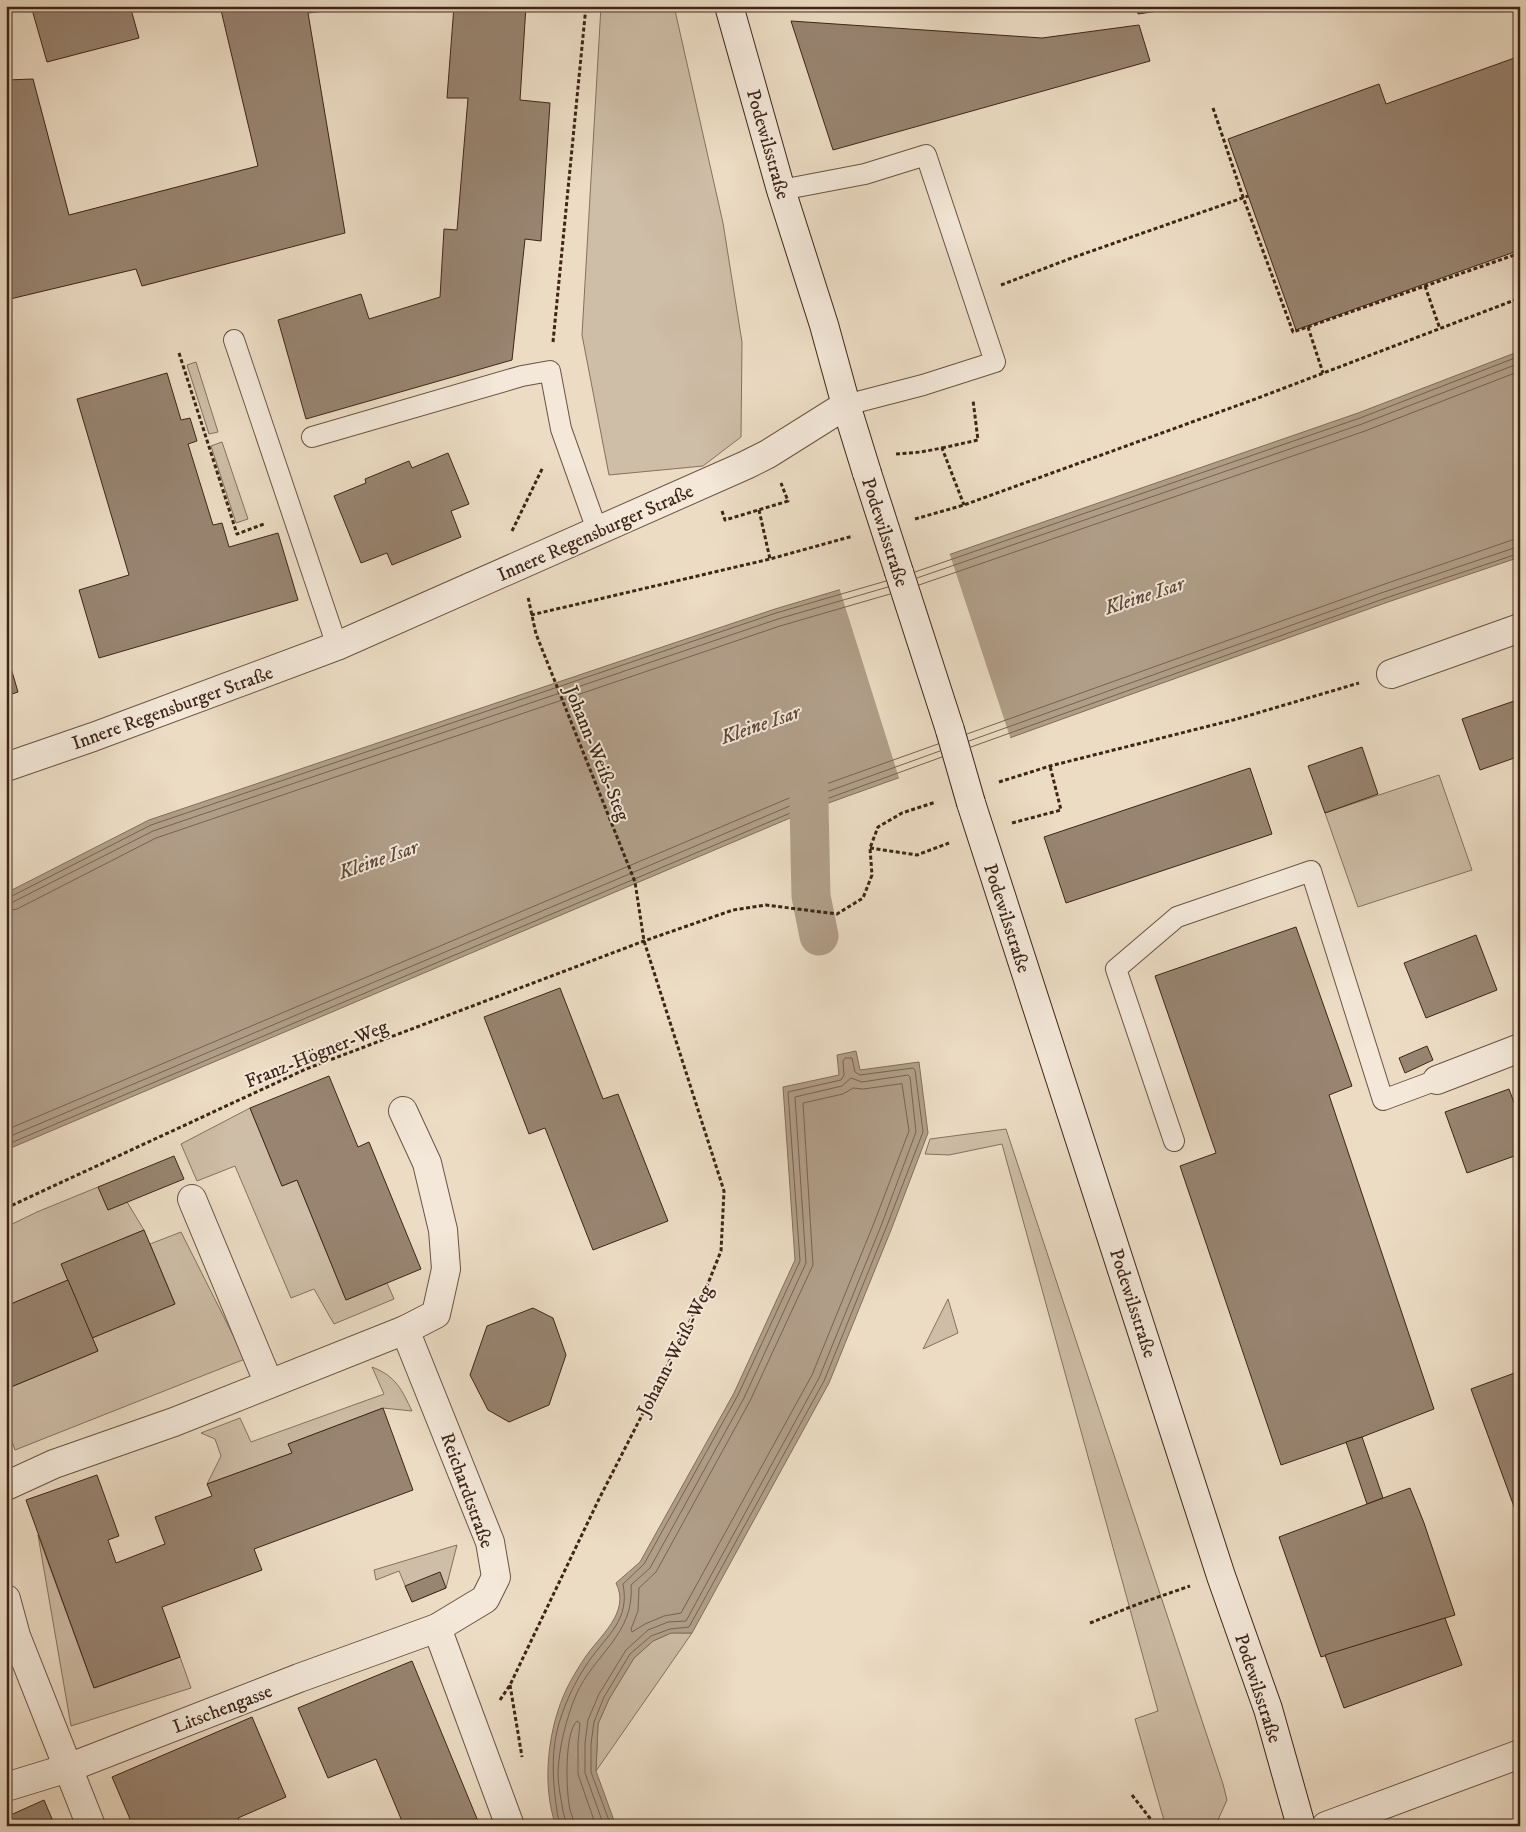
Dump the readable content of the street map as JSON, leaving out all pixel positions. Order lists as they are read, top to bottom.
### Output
{
  "streets": {
    "street": [
      "Podewilsstraße",
      "Innere Regensburger Straße",
      "Reichardtstraße",
      "Litschengasse"
    ],
    "path": ["Johann-Weiß-Steg", "Franz-Högner-Weg", "Johann-Weiß-Weg"]
  },
  "crossings": [
    ["Podewilsstraße", "Innere Regensburger Straße"],
    ["Johann-Weiß-Steg", "Franz-Högner-Weg"],
    ["Johann-Weiß-Steg", "Johann-Weiß-Weg"],
    ["Franz-Högner-Weg", "Johann-Weiß-Weg"],
    ["Reichardtstraße", "Litschengasse"]
  ],
  "water": ["Kleine Isar"]
}
